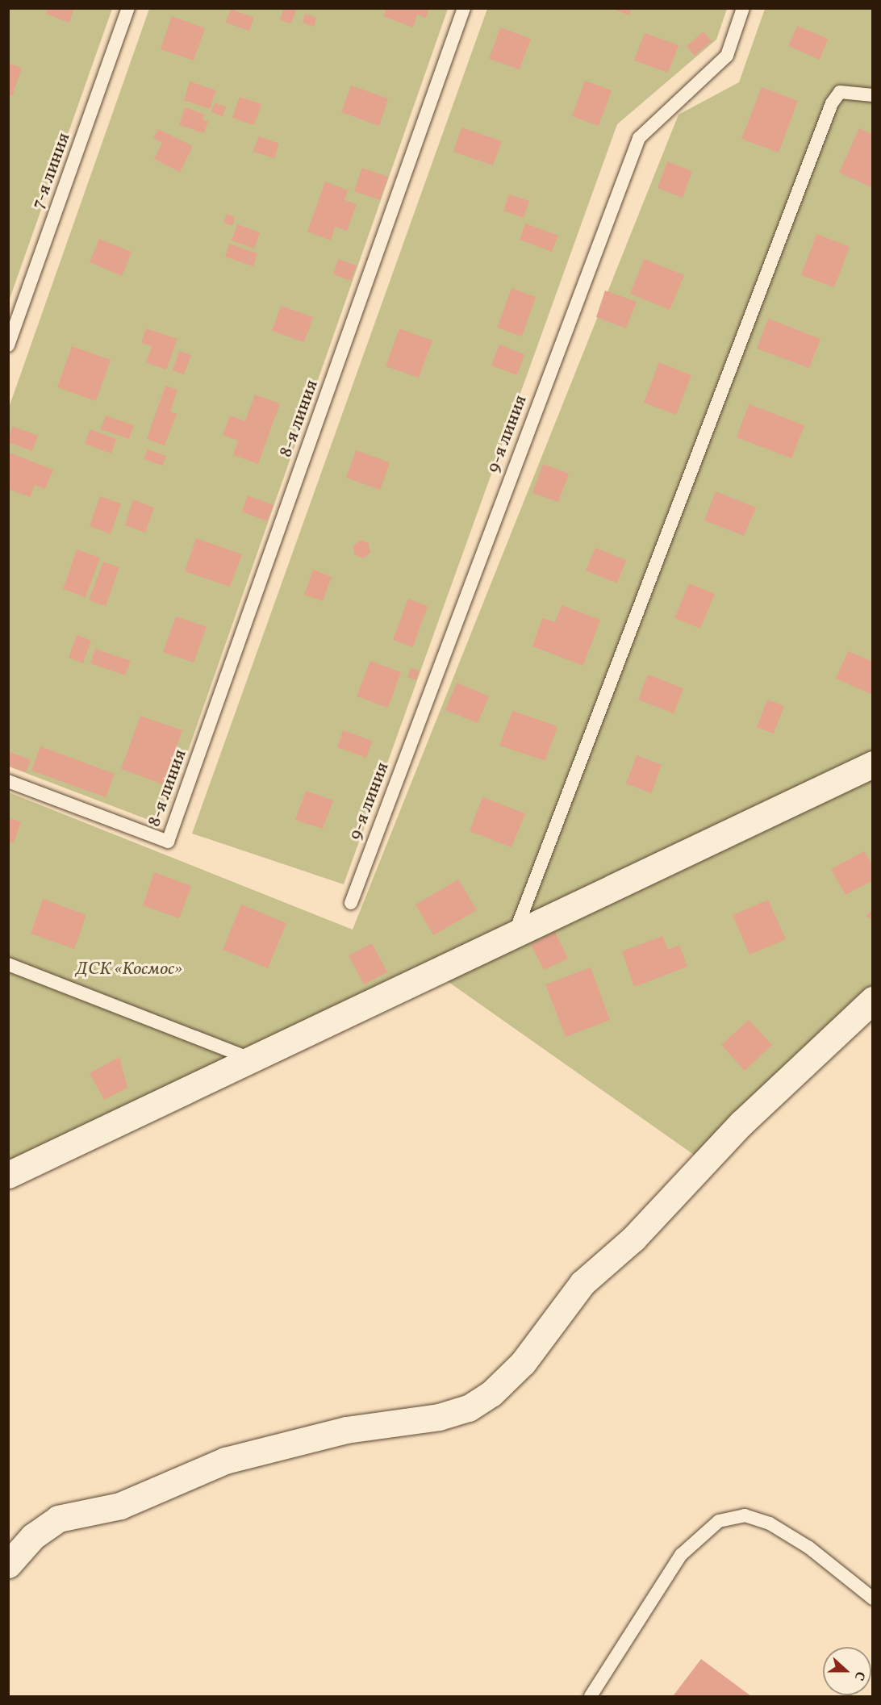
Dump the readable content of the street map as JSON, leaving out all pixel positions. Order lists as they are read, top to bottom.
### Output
{
  "streets": {
    "lane": ["7-я линия", "8-я линия", "9-я линия"]
  },
  "parks": ["ДСК «Космос»"],
  "north": "right"
}
